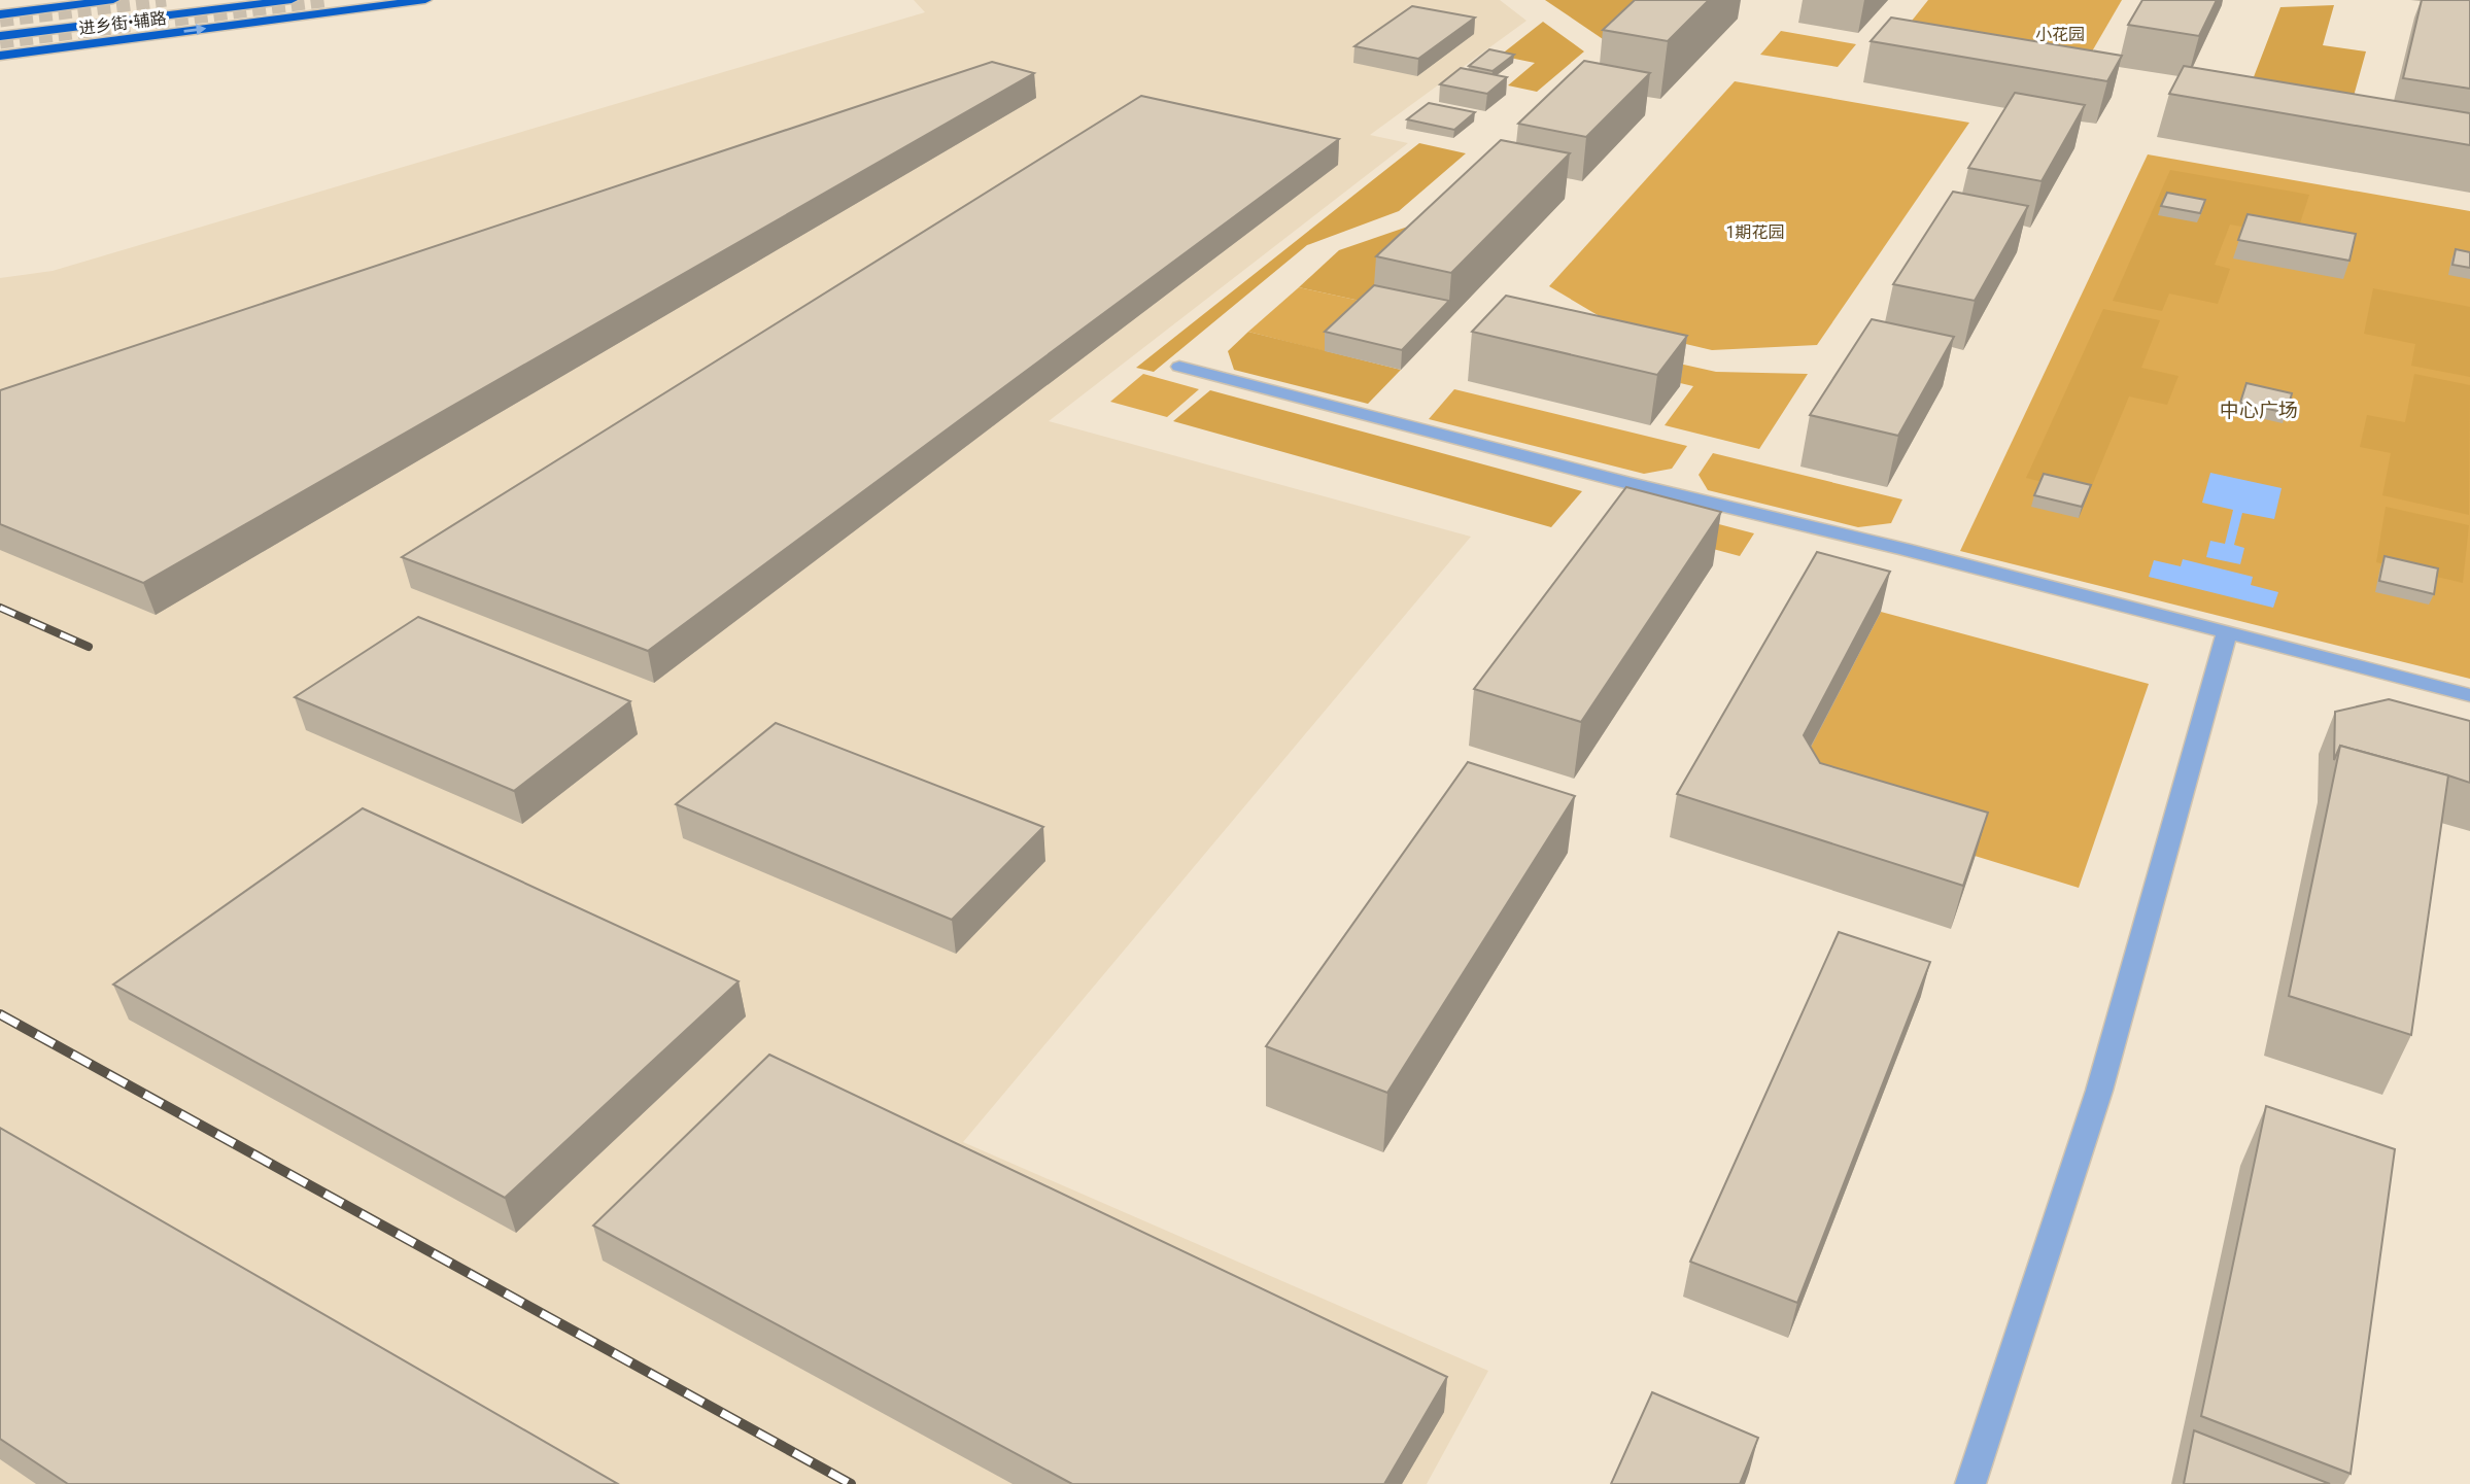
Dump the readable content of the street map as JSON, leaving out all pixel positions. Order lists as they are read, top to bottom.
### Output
{
  "streets": {
    "highway": ["进乡街•辅路"]
  },
  "parks": ["小花园", "1期花园", "中心广场"]
}
